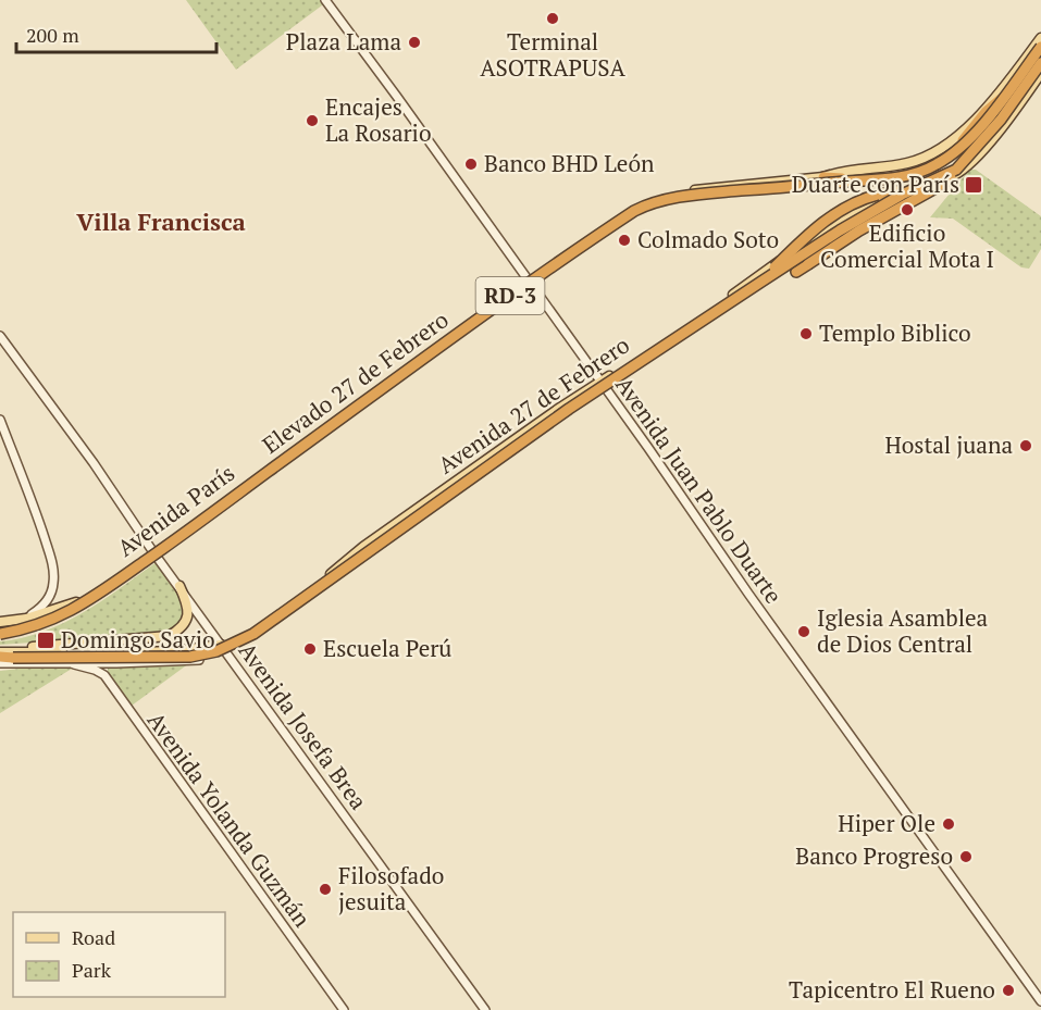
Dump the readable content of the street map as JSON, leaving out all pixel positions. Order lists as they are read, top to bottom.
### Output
{
  "streets": {
    "highway": ["RD-3", "Elevado 27 de Febrero"],
    "main road": [
      "Avenida 27 de Febrero",
      "Avenida Juan Pablo Duarte",
      "Avenida París",
      "Avenida Josefa Brea",
      "Avenida Yolanda Guzmán"
    ]
  },
  "crossings": [
    ["Avenida 27 de Febrero", "Avenida Juan Pablo Duarte"],
    ["Avenida 27 de Febrero", "Avenida Josefa Brea"],
    ["Avenida Juan Pablo Duarte", "Avenida París"],
    ["Avenida París", "Avenida Josefa Brea"]
  ],
  "districts": ["Villa Francisca"],
  "places": {
    "other": [
      "Terminal ASOTRAPUSA",
      "Plaza Lama",
      "Encajes La Rosario",
      "Banco BHD León",
      "Edificio Comercial Mota I",
      "Colmado Soto",
      "Templo Biblico",
      "Hostal juana",
      "Iglesia Asamblea de Dios Central",
      "Escuela Perú",
      "Hiper Ole",
      "Banco Progreso",
      "Filosofado jesuita",
      "Tapicentro El Rueno"
    ],
    "transit": ["Duarte con París", "Domingo Savio"]
  },
  "legend": ["Road", "Park"],
  "scale_bar": "200 m"
}
